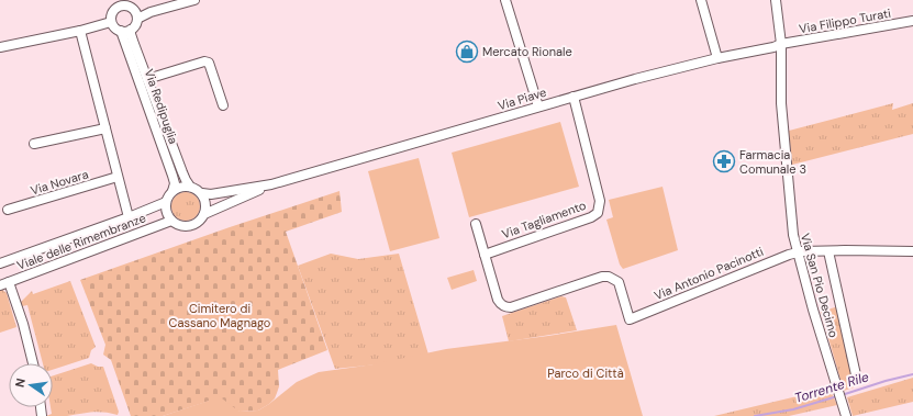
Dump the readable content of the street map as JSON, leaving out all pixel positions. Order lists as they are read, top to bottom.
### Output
{
  "streets": {
    "street": [
      "Via Filippo Turati",
      "Via Piave",
      "Via Redipuglia",
      "Via Novara",
      "Via Tagliamento",
      "Viale delle Rimembranze",
      "Via Antonio Pacinotti",
      "Via San Pio Decimo"
    ]
  },
  "crossings": [
    ["Via Filippo Turati", "Via Piave"],
    ["Via Filippo Turati", "Via San Pio Decimo"],
    ["Via Piave", "Via Redipuglia"],
    ["Via Piave", "Via Tagliamento"],
    ["Via Piave", "Viale delle Rimembranze"],
    ["Via Piave", "Via San Pio Decimo"],
    ["Via Redipuglia", "Viale delle Rimembranze"],
    ["Via Tagliamento", "Via Antonio Pacinotti"],
    ["Via Antonio Pacinotti", "Via San Pio Decimo"]
  ],
  "water": ["Torrente Rile"],
  "parks": ["Cimitero di Cassano Magnago", "Parco di Città"],
  "places": {
    "shop": ["Mercato Rionale"],
    "pharmacy": ["Farmacia Comunale 3"]
  },
  "north": "left"
}
